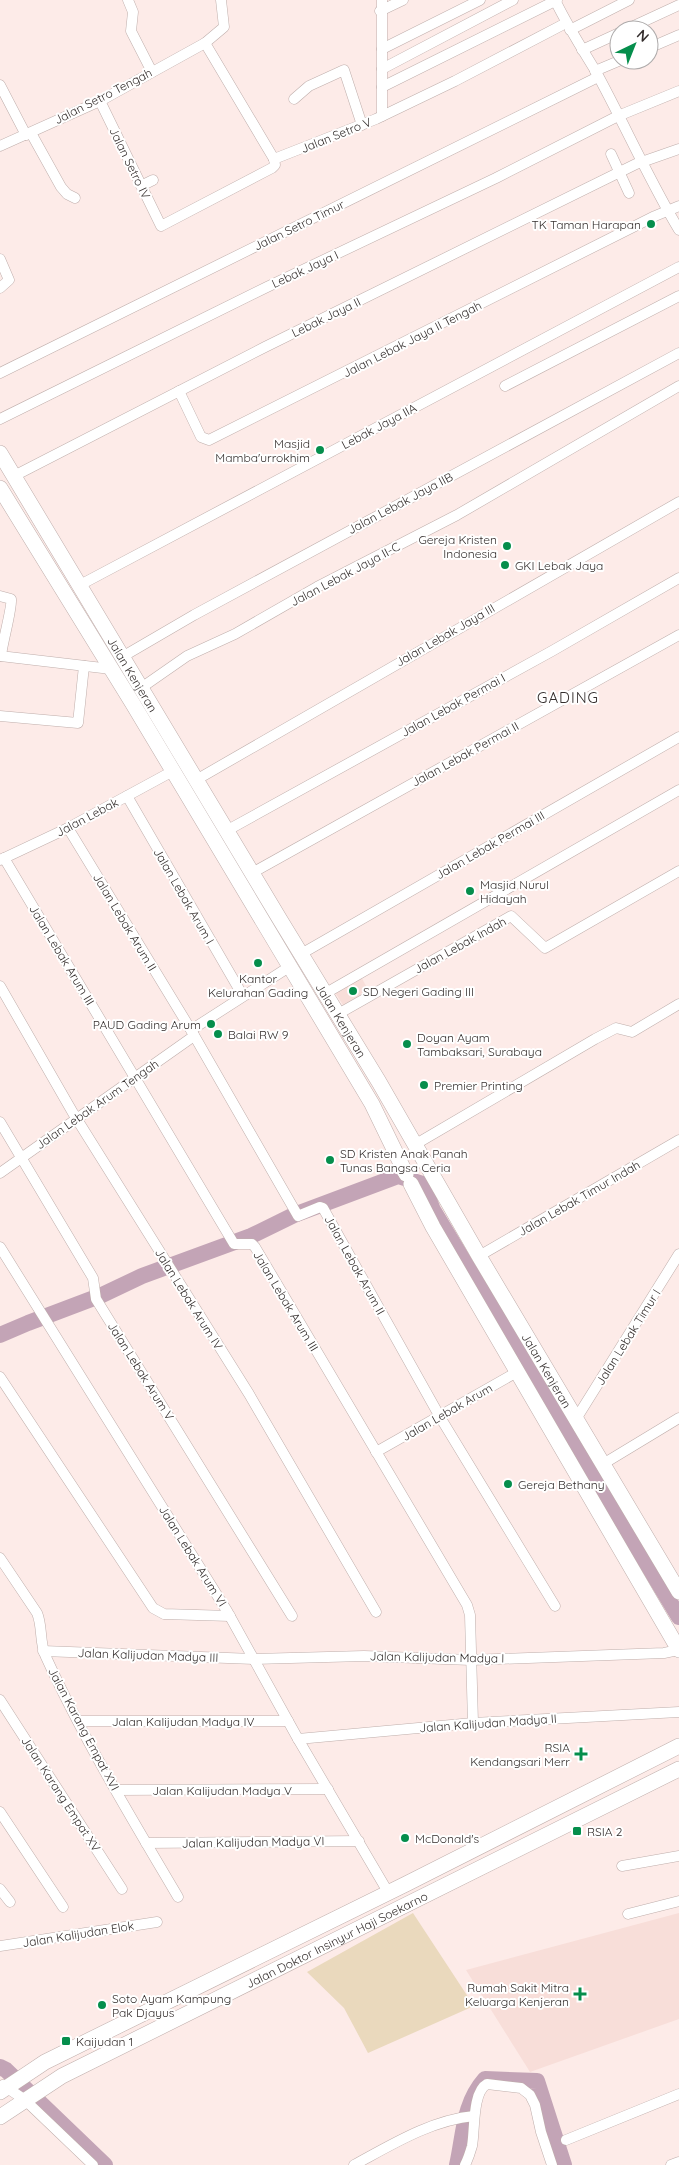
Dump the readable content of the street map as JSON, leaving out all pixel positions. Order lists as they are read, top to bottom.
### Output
{
  "streets": {
    "main road": ["Jalan Kenjeran", "Jalan Doktor Insinyur Haji Soekarno"],
    "street": [
      "Jalan Setro Tengah",
      "Jalan Setro V",
      "Jalan Setro IV",
      "Jalan Setro Timur",
      "Lebak Jaya I",
      "Lebak Jaya II",
      "Jalan Lebak Jaya II Tengah",
      "Lebak Jaya IIA",
      "Jalan Lebak Jaya IIB",
      "Jalan Lebak Jaya II-C",
      "Jalan Lebak Jaya III",
      "Jalan Lebak Permai I",
      "Jalan Lebak Permai II",
      "Jalan Lebak",
      "Jalan Lebak Permai III",
      "Jalan Lebak Arum I",
      "Jalan Lebak Arum II",
      "Jalan Lebak Indah",
      "Jalan Lebak Arum III",
      "Jalan Lebak Arum Tengah",
      "Jalan Lebak Timur Indah",
      "Jalan Lebak Arum IV",
      "Jalan Lebak Timur I",
      "Jalan Lebak Arum V",
      "Jalan Lebak Arum",
      "Jalan Lebak Arum VI",
      "Jalan Kalijudan Madya III",
      "Jalan Kalijudan Madya I",
      "Jalan Kalijudan Madya IV",
      "Jalan Kalijudan Madya II",
      "Jalan Karang Empat XVI",
      "Jalan Kalijudan Madya V",
      "Jalan Karang Empat XV",
      "Jalan Kalijudan Madya VI",
      "Jalan Kalijudan Elok"
    ]
  },
  "crossings": [
    ["Jalan Setro Tengah", "Jalan Setro IV"],
    ["Jalan Setro V", "Jalan Setro IV"],
    ["Lebak Jaya II", "Jalan Lebak Jaya II Tengah"],
    ["Lebak Jaya II", "Jalan Kenjeran"],
    ["Lebak Jaya IIA", "Jalan Kenjeran"],
    ["Jalan Lebak Jaya IIB", "Jalan Kenjeran"],
    ["Jalan Lebak Jaya II-C", "Jalan Kenjeran"],
    ["Jalan Lebak Jaya III", "Jalan Kenjeran"],
    ["Jalan Kenjeran", "Jalan Lebak Permai I"],
    ["Jalan Kenjeran", "Jalan Lebak Permai II"],
    ["Jalan Kenjeran", "Jalan Lebak"],
    ["Jalan Kenjeran", "Jalan Lebak Permai III"],
    ["Jalan Kenjeran", "Jalan Lebak Indah"],
    ["Jalan Kenjeran", "Jalan Lebak Arum Tengah"],
    ["Jalan Kenjeran", "Jalan Lebak Timur Indah"],
    ["Jalan Kenjeran", "Jalan Lebak Timur I"],
    ["Jalan Kenjeran", "Jalan Lebak Arum"],
    ["Jalan Kenjeran", "Jalan Kalijudan Madya I"],
    ["Jalan Lebak", "Jalan Lebak Arum I"],
    ["Jalan Lebak", "Jalan Lebak Arum II"],
    ["Jalan Lebak", "Jalan Lebak Arum III"],
    ["Jalan Lebak Arum I", "Jalan Lebak Arum Tengah"],
    ["Jalan Lebak Arum II", "Jalan Lebak Arum Tengah"],
    ["Jalan Lebak Arum II", "Jalan Lebak Arum"],
    ["Jalan Lebak Arum III", "Jalan Lebak Arum Tengah"],
    ["Jalan Lebak Arum III", "Jalan Lebak Arum"],
    ["Jalan Lebak Arum III", "Jalan Kalijudan Madya I"],
    ["Jalan Lebak Arum III", "Jalan Kalijudan Madya II"],
    ["Jalan Lebak Arum Tengah", "Jalan Lebak Arum IV"],
    ["Jalan Lebak Arum Tengah", "Jalan Lebak Arum V"],
    ["Jalan Kalijudan Madya III", "Jalan Kalijudan Madya I"],
    ["Jalan Kalijudan Madya III", "Jalan Karang Empat XVI"],
    ["Jalan Kalijudan Madya IV", "Jalan Karang Empat XVI"],
    ["Jalan Karang Empat XVI", "Jalan Kalijudan Madya V"],
    ["Jalan Karang Empat XVI", "Jalan Kalijudan Madya VI"]
  ],
  "districts": ["GADING"],
  "places": {
    "other": [
      "TK Taman Harapan",
      "Masjid Mamba'urrokhim",
      "Gereja Kristen Indonesia",
      "GKI Lebak Jaya",
      "Masjid Nurul Hidayah",
      "Kantor Kelurahan Gading",
      "SD Negeri Gading III",
      "PAUD Gading Arum",
      "Balai RW 9",
      "Doyan Ayam Tambaksari, Surabaya",
      "Premier Printing",
      "SD Kristen Anak Panah Tunas Bangsa Ceria",
      "Gereja Bethany",
      "McDonald's",
      "Soto Ayam Kampung Pak Djayus"
    ],
    "health": ["RSIA Kendangsari Merr", "Rumah Sakit Mitra Keluarga Kenjeran"],
    "transit": ["RSIA 2", "Kaijudan 1"]
  },
  "north": "top right"
}
